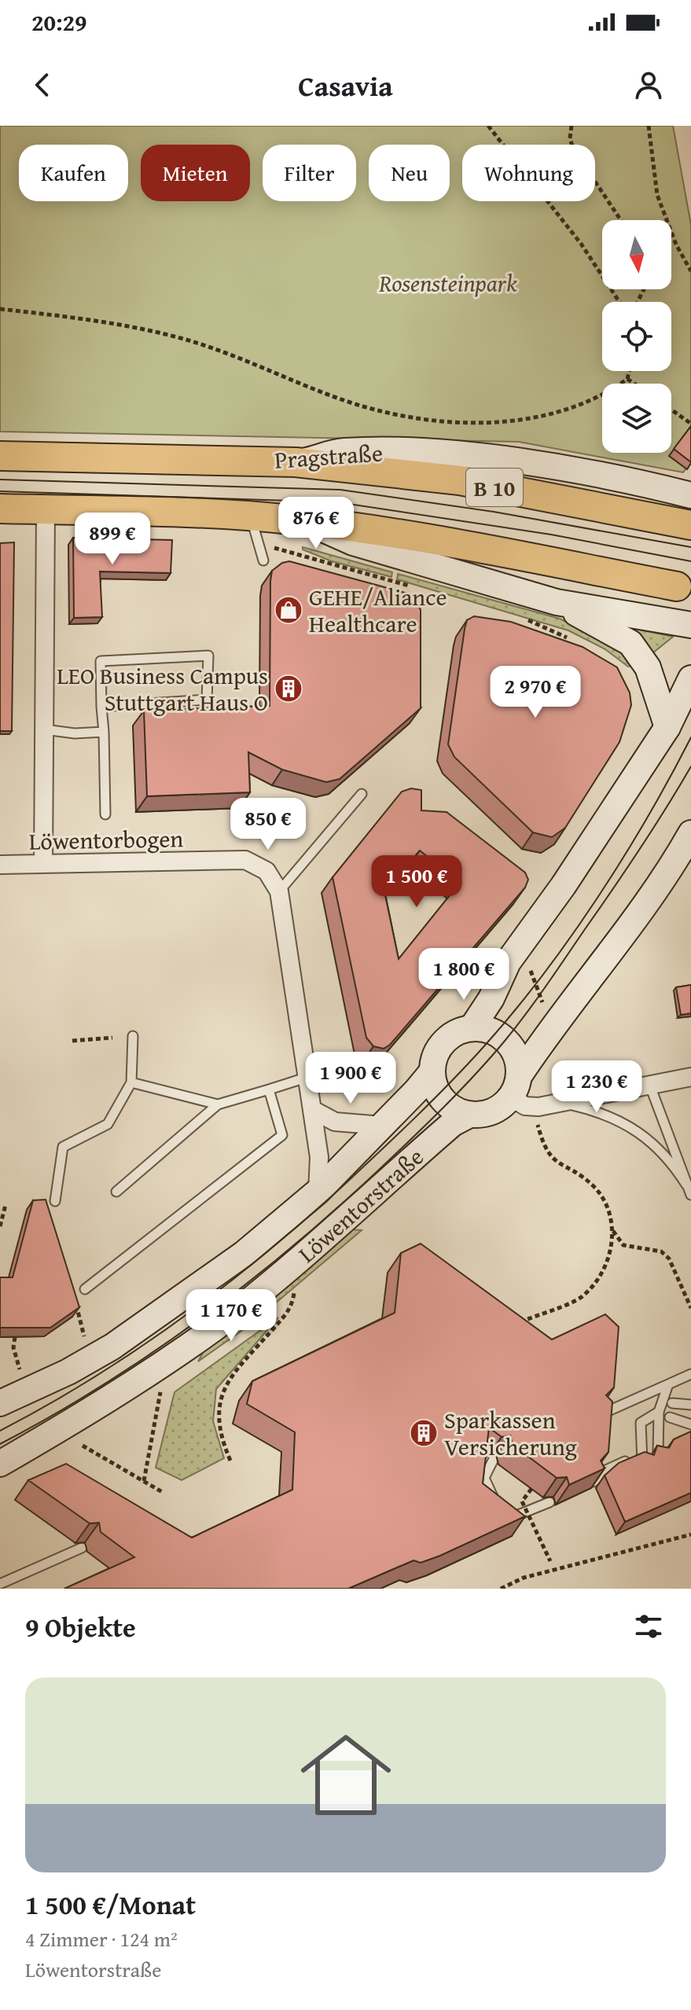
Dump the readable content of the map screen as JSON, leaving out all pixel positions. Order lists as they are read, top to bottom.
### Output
{
  "streets": {
    "main road": ["Pragstraße", "B 10", "Löwentorstraße"],
    "street": ["Löwentorbogen"]
  },
  "crossings": [
    ["Pragstraße", "B 10"],
    ["Löwentorbogen", "Löwentorstraße"]
  ],
  "parks": ["Rosensteinpark"],
  "places": {
    "shop": ["GEHE/Aliance Healthcare"],
    "building": ["LEO Business Campus Stuttgart Haus O", "Sparkassen Versicherung"]
  },
  "north": "bottom",
  "page": {
    "status": "20:29",
    "header": "Casavia",
    "chip": [
      "Kaufen",
      "Mieten",
      "Filter",
      "Neu",
      "Wohnung"
    ],
    "price": [
      "876 €",
      "899 €",
      "2 970 €",
      "850 €",
      "1 500 €",
      "1 800 €",
      "1 900 €",
      "1 230 €",
      "1 170 €"
    ],
    "heading": "9 Objekte",
    "list": [
      {
        "name": "1 500 €/Monat",
        "note": "4 Zimmer · 124 m² · Löwentorstraße"
      }
    ]
  }
}
